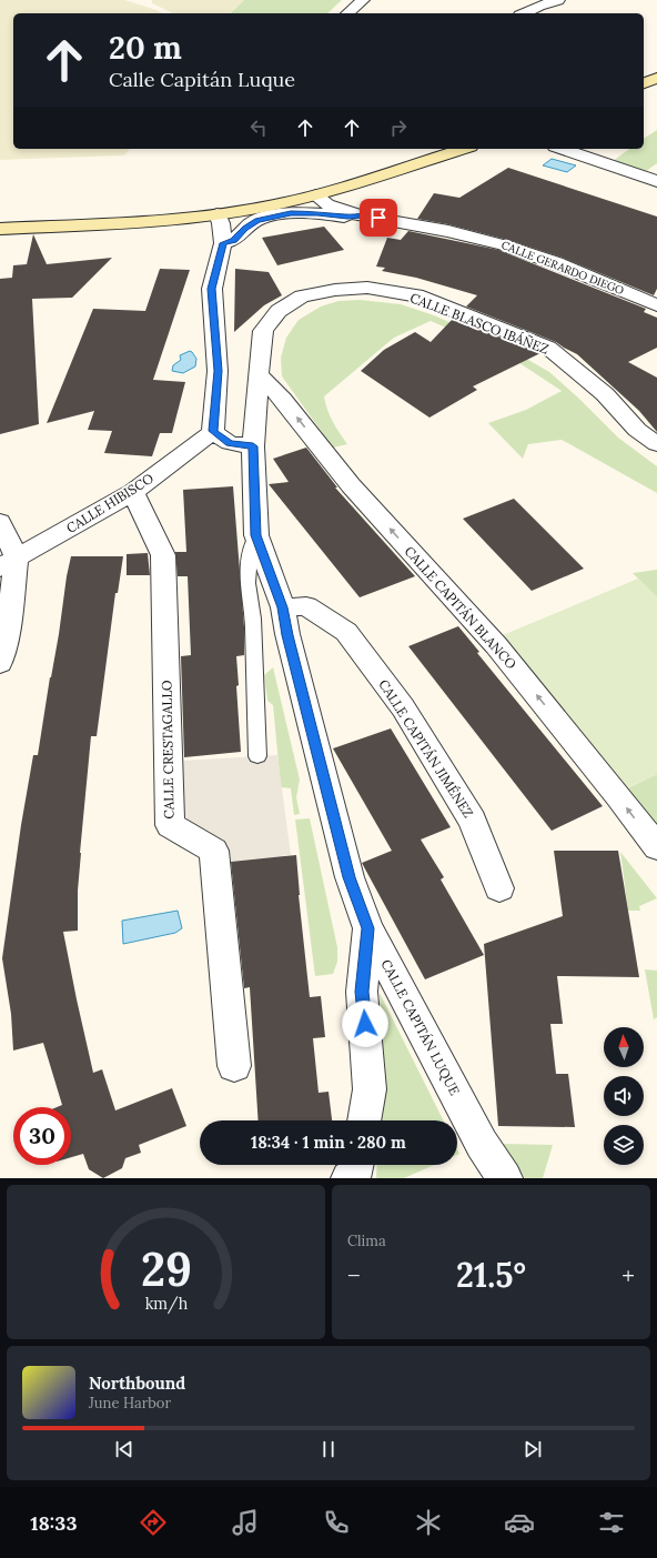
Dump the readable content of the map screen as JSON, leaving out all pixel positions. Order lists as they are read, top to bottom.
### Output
{
  "streets": {
    "street": [
      "CALLE GERARDO DIEGO",
      "CALLE BLASCO IBÁÑEZ",
      "CALLE HIBISCO",
      "CALLE CAPITÁN BLANCO",
      "CALLE CAPITÁN JIMÉNEZ",
      "CALLE CRESTAGALLO",
      "CALLE CAPITÁN LUQUE"
    ]
  },
  "crossings": [
    ["CALLE BLASCO IBÁÑEZ", "CALLE CAPITÁN BLANCO"],
    ["CALLE BLASCO IBÁÑEZ", "CALLE CAPITÁN LUQUE"],
    ["CALLE HIBISCO", "CALLE CRESTAGALLO"],
    ["CALLE CAPITÁN JIMÉNEZ", "CALLE CAPITÁN LUQUE"]
  ],
  "one_way": ["CALLE CAPITÁN BLANCO"],
  "north": "top",
  "page": {
    "turn": ["20 m", "Calle Capitán Luque"],
    "limit": "30",
    "trip": "18:34 · 1 min · 280 m",
    "tile": "Clima",
    "heat": ["−", "21.5°", "+"],
    "song": ["Northbound", "June Harbor"],
    "tabs": "18:33",
    "gauge": ["29", "km/h"]
  }
}
